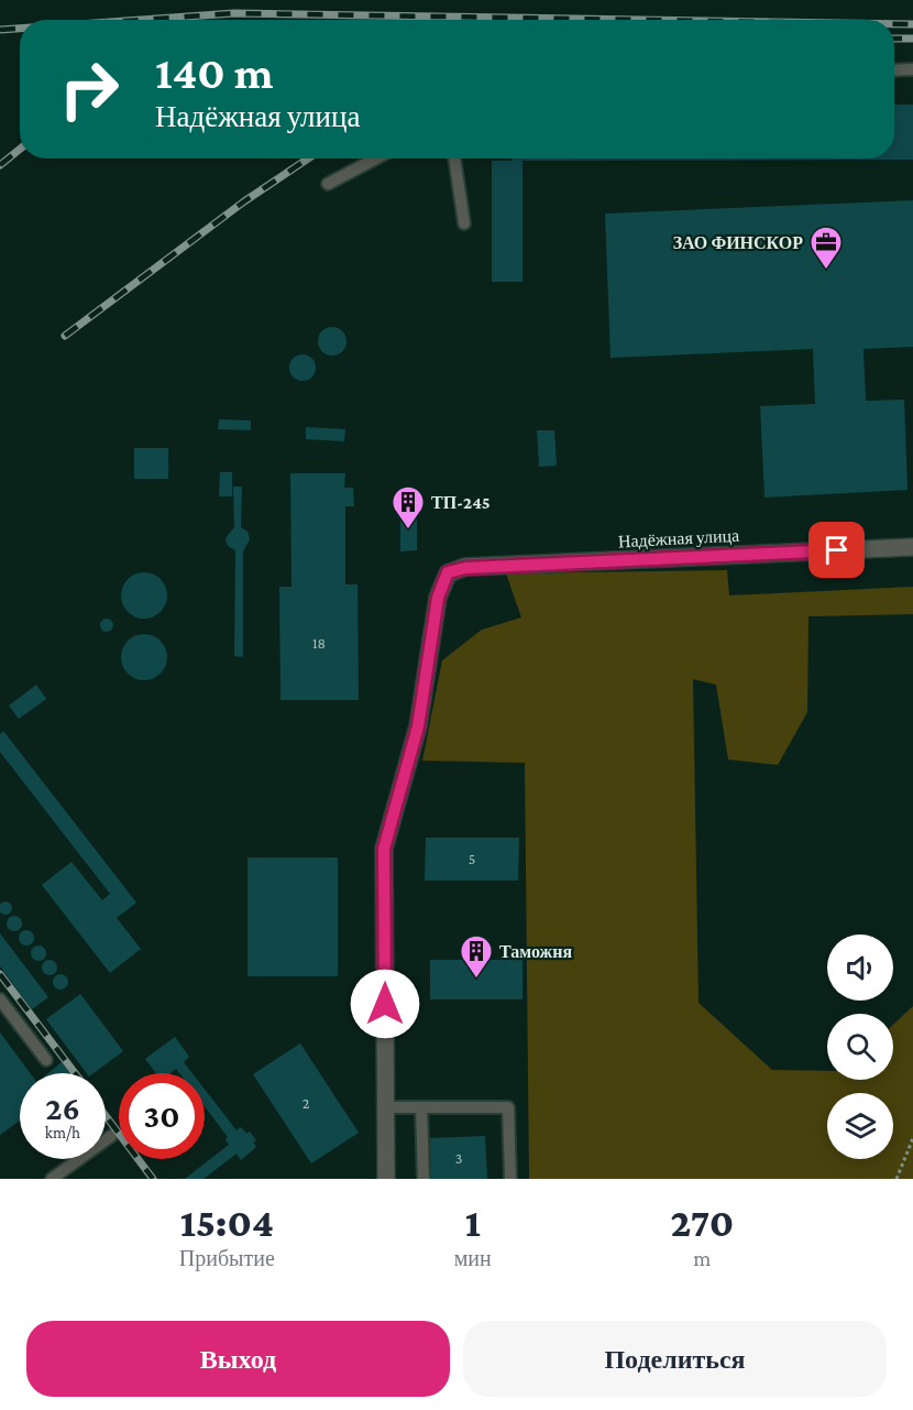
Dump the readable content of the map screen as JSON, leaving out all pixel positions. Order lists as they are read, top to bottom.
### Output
{
  "streets": {
    "street": ["Надёжная улица"]
  },
  "places": {
    "office": ["ЗАО ФИНСКОР"],
    "building": ["ТП-245", "Таможня"]
  },
  "house_numbers": [
    "18",
    "5",
    "2",
    "3"
  ],
  "page": {
    "turn": ["140 m", "Надёжная улица"],
    "speed": "26 km/h",
    "limit": "30",
    "eta": [
      "15:04",
      "Прибытие",
      "1",
      "мин",
      "270",
      "m"
    ],
    "buttons": ["Выход", "Поделиться"]
  }
}
